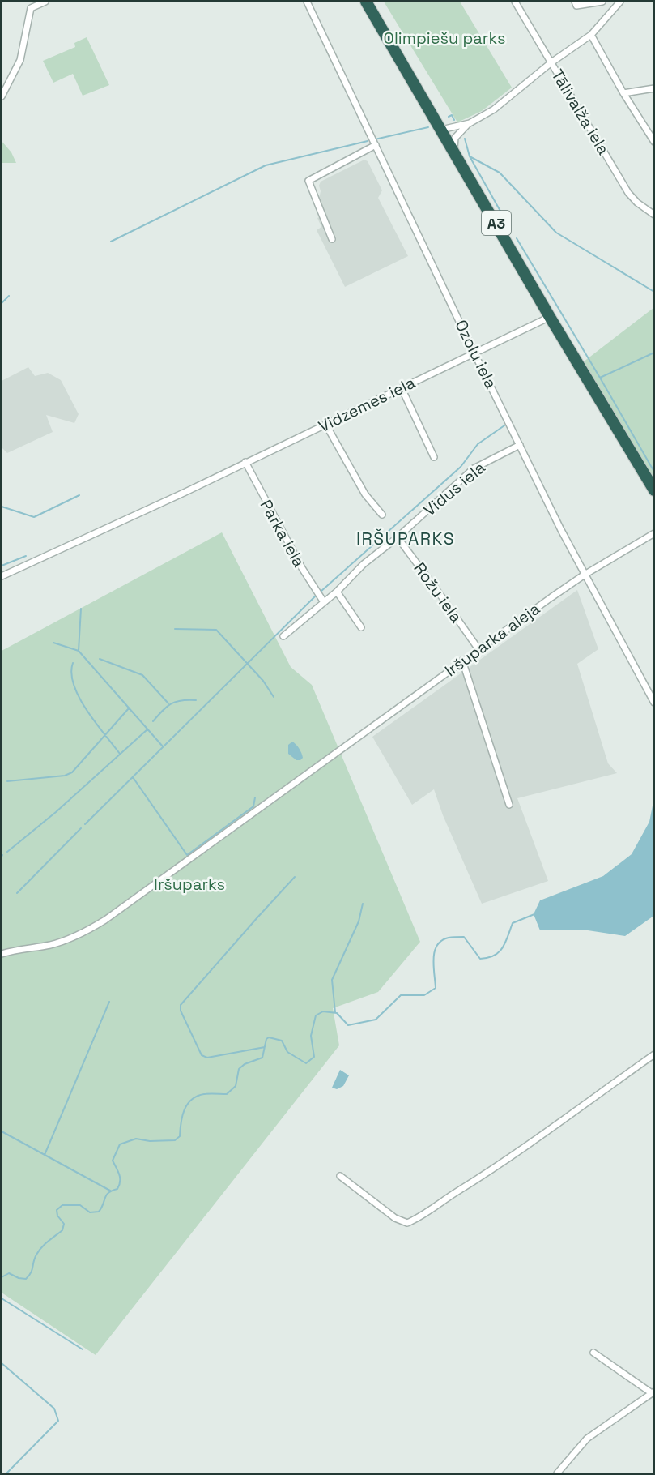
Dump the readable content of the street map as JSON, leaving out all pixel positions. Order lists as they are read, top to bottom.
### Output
{
  "streets": {
    "highway": ["A3"],
    "street": [
      "Tālivalža iela",
      "Ozolu iela",
      "Vidzemes iela",
      "Vidus iela",
      "Parka iela",
      "Rožu iela",
      "Iršuparka aleja"
    ]
  },
  "crossings": [
    ["A3", "Vidzemes iela"],
    ["Ozolu iela", "Vidzemes iela"],
    ["Ozolu iela", "Vidus iela"],
    ["Ozolu iela", "Iršuparka aleja"],
    ["Vidzemes iela", "Parka iela"],
    ["Vidus iela", "Parka iela"],
    ["Vidus iela", "Rožu iela"],
    ["Rožu iela", "Iršuparka aleja"]
  ],
  "districts": ["IRŠUPARKS"],
  "parks": ["Olimpiešu parks", "Iršuparks"]
}
